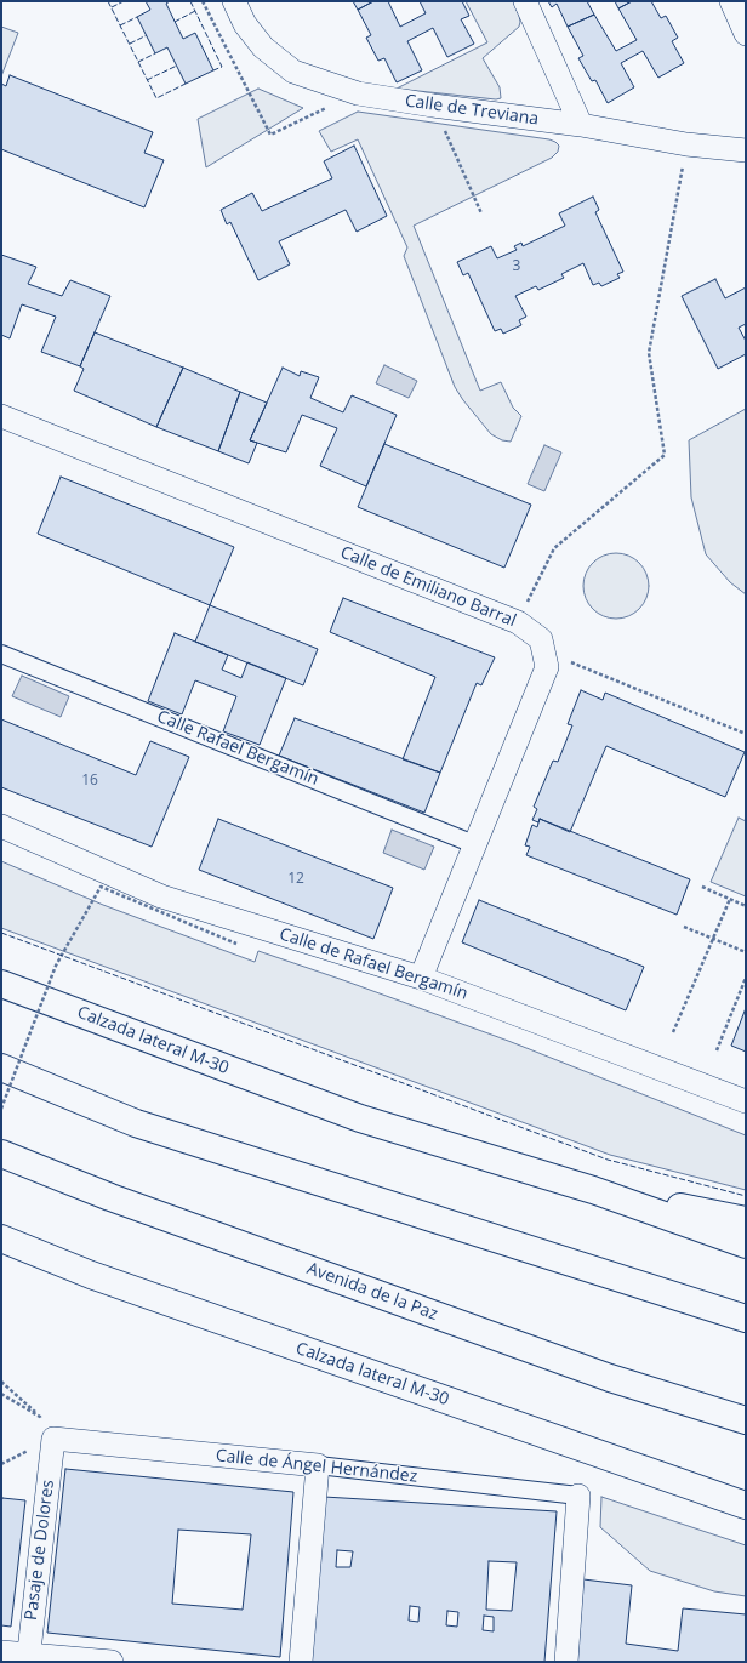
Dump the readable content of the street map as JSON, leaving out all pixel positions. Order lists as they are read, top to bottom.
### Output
{
  "streets": {
    "highway": ["Calzada lateral M-30", "Avenida de la Paz"],
    "street": [
      "Calle de Treviana",
      "Calle de Emiliano Barral",
      "Calle Rafael Bergamín",
      "Calle de Rafael Bergamín",
      "Calle de Ángel Hernández",
      "Pasaje de Dolores"
    ]
  },
  "crossings": [
    ["Calle de Ángel Hernández", "Pasaje de Dolores"]
  ],
  "house_numbers": ["3", "16", "12"]
}
